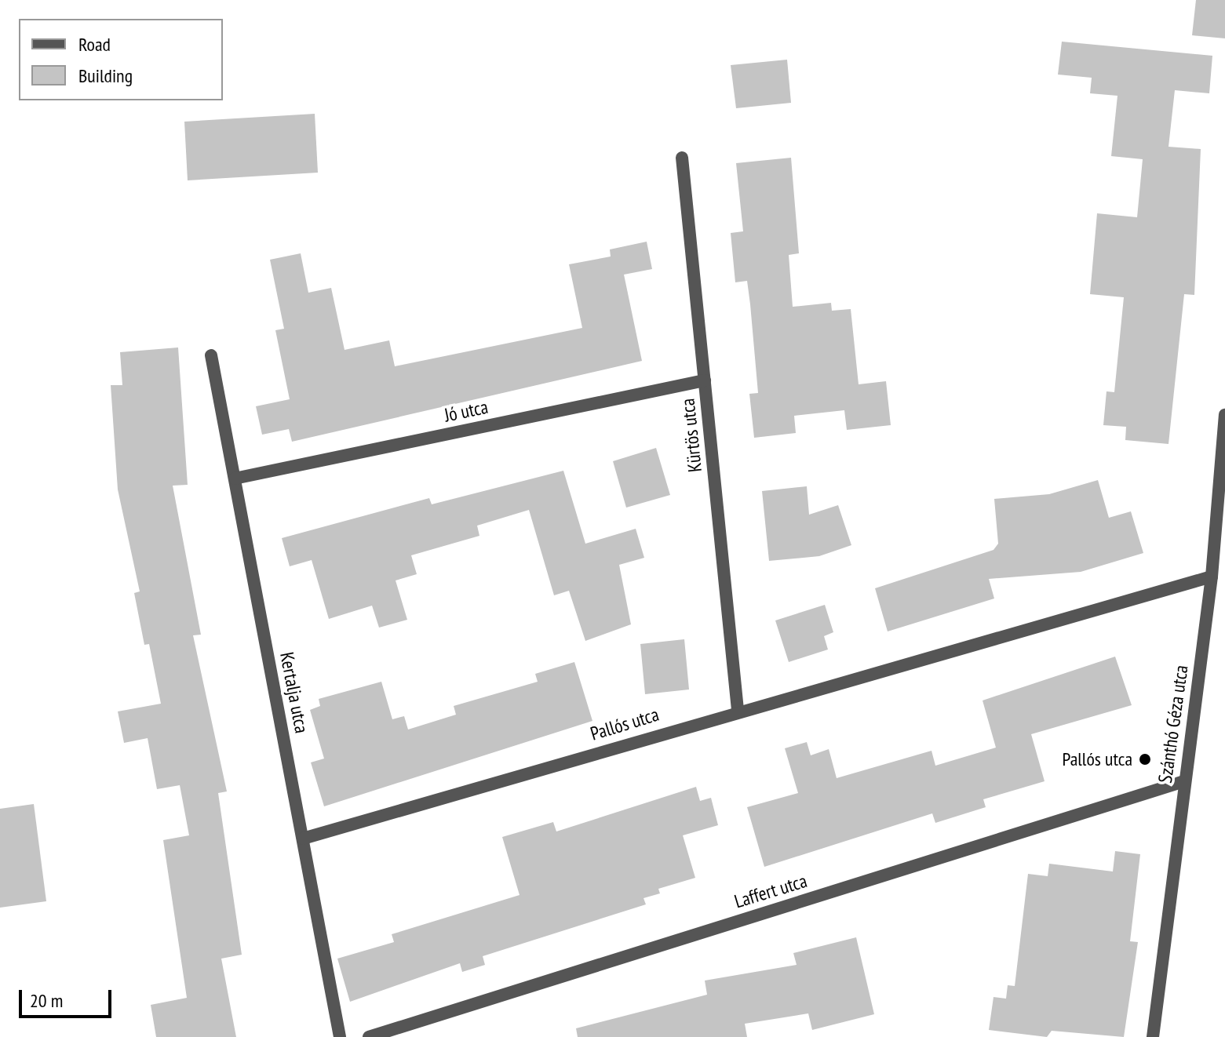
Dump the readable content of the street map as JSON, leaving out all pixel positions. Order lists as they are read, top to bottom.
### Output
{
  "streets": {
    "street": [
      "Jó utca",
      "Kürtös utca",
      "Kertalja utca",
      "Pallós utca",
      "Szánthó Géza utca",
      "Laffert utca"
    ]
  },
  "crossings": [
    ["Jó utca", "Kürtös utca"],
    ["Jó utca", "Kertalja utca"],
    ["Kürtös utca", "Pallós utca"],
    ["Kertalja utca", "Pallós utca"],
    ["Pallós utca", "Szánthó Géza utca"],
    ["Szánthó Géza utca", "Laffert utca"]
  ],
  "places": ["Pallós utca"],
  "legend": ["Road", "Building"],
  "scale_bar": "20 m"
}
